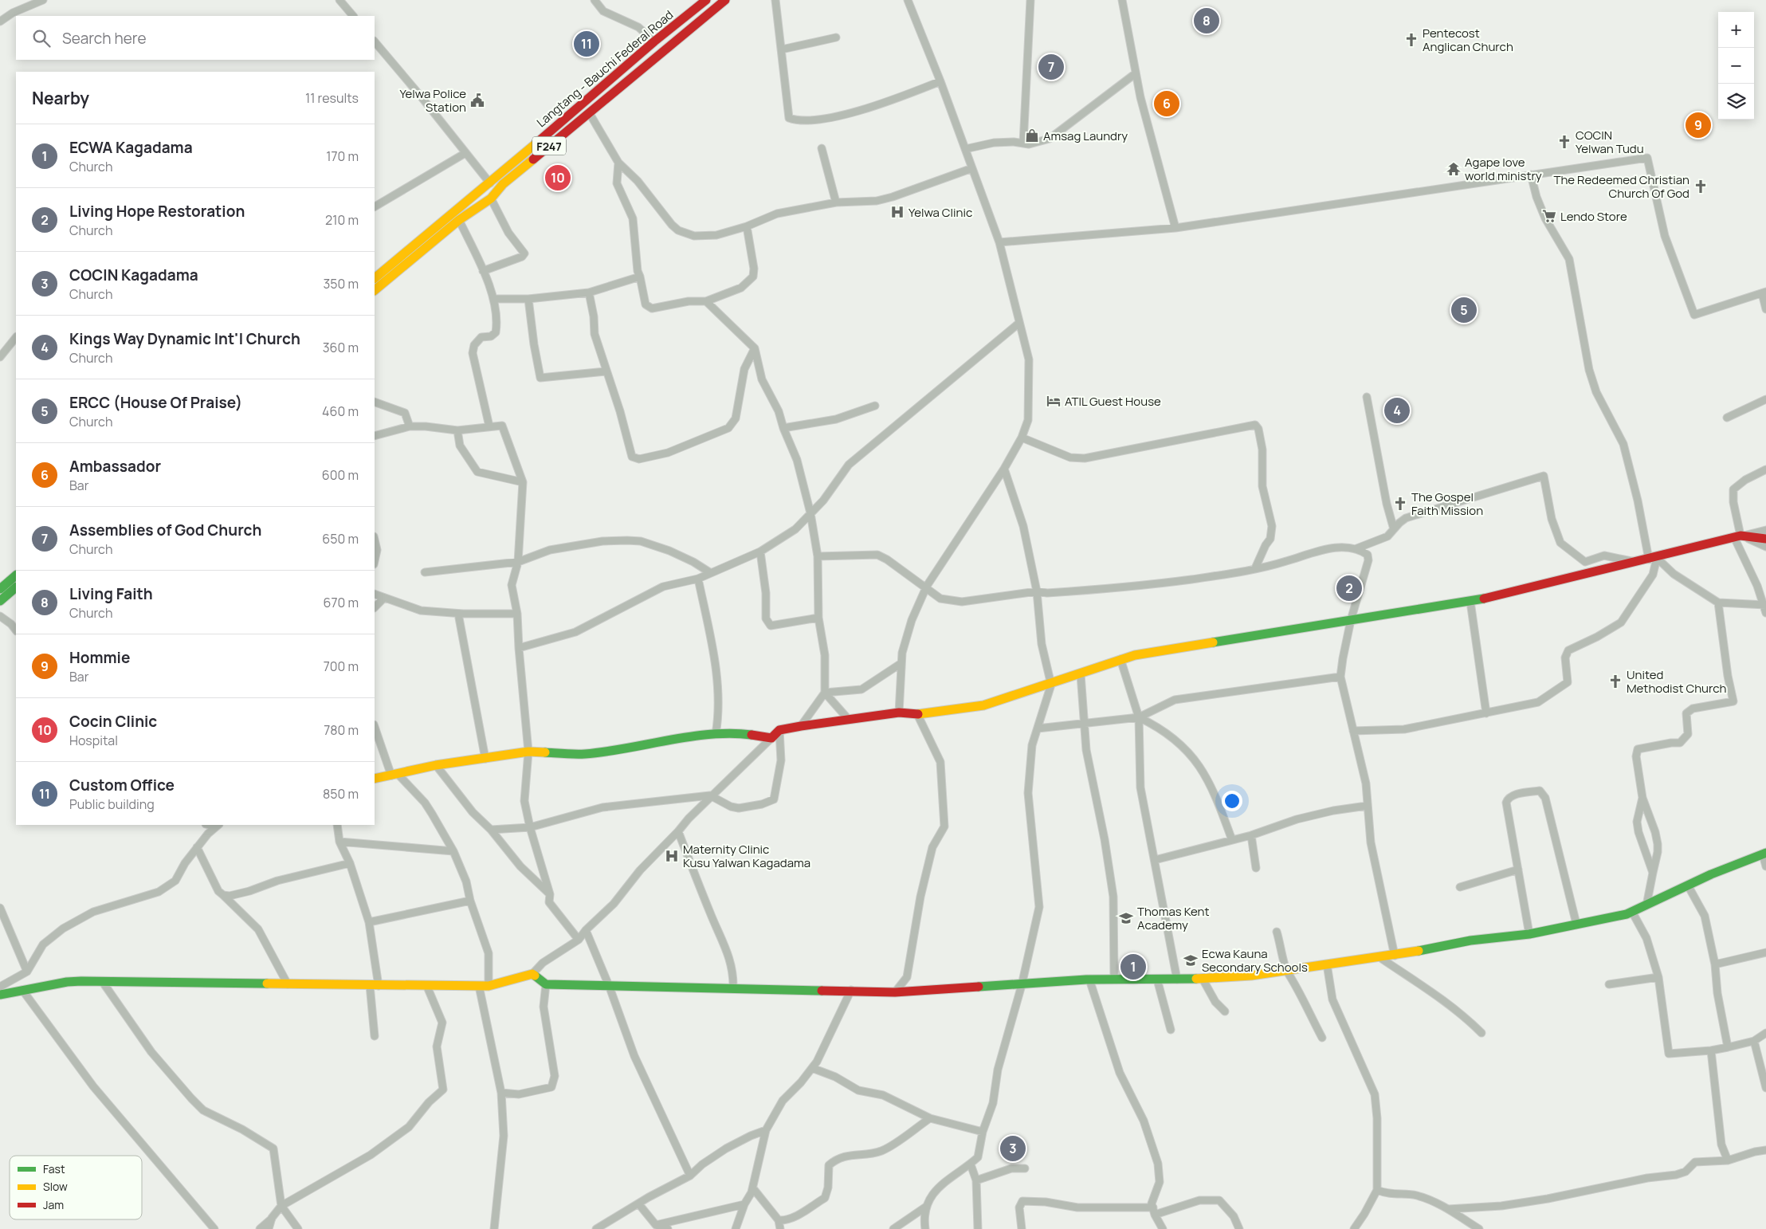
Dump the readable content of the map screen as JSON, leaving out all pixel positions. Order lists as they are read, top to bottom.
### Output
{
  "streets": {
    "street": ["Langtang - Bauchi Federal Road", "F247"]
  },
  "places": {
    "church": [
      "Pentecost Anglican Church",
      "COCIN Yelwan Tudu",
      "The Redeemed Christian Church Of God",
      "The Gospel Faith Mission",
      "United Methodist Church"
    ],
    "public building": ["Yelwa Police Station"],
    "shop": ["Amsag Laundry"],
    "temple": ["Agape love world ministry"],
    "hospital": ["Yelwa Clinic", "Maternity Clinic Kusu Yalwan Kagadama"],
    "supermarket": ["Lendo Store"],
    "hotel": ["ATIL Guest House"],
    "school or university": ["Thomas Kent Academy", "Ecwa Kauna Secondary Schools"]
  },
  "legend": ["Fast", "Slow", "Jam"],
  "page": {
    "pins": [
      "8",
      "11",
      "7",
      "6",
      "9",
      "10",
      "5",
      "4",
      "2",
      "1",
      "3"
    ],
    "map_buttons": ["+", "−"],
    "search": "Search here",
    "heading": ["Nearby", "11 results"],
    "list": [
      {
        "mark": "1",
        "name": "ECWA Kagadama",
        "note": "Church",
        "value": "170 m"
      },
      {
        "mark": "2",
        "name": "Living Hope Restoration",
        "note": "Church",
        "value": "210 m"
      },
      {
        "mark": "3",
        "name": "COCIN Kagadama",
        "note": "Church",
        "value": "350 m"
      },
      {
        "mark": "4",
        "name": "Kings Way Dynamic Int'l Church",
        "note": "Church",
        "value": "360 m"
      },
      {
        "mark": "5",
        "name": "ERCC (House Of Praise)",
        "note": "Church",
        "value": "460 m"
      },
      {
        "mark": "6",
        "name": "Ambassador",
        "note": "Bar",
        "value": "600 m"
      },
      {
        "mark": "7",
        "name": "Assemblies of God Church",
        "note": "Church",
        "value": "650 m"
      },
      {
        "mark": "8",
        "name": "Living Faith",
        "note": "Church",
        "value": "670 m"
      },
      {
        "mark": "9",
        "name": "Hommie",
        "note": "Bar",
        "value": "700 m"
      },
      {
        "mark": "10",
        "name": "Cocin Clinic",
        "note": "Hospital",
        "value": "780 m"
      },
      {
        "mark": "11",
        "name": "Custom Office",
        "note": "Public building",
        "value": "850 m"
      }
    ]
  }
}
